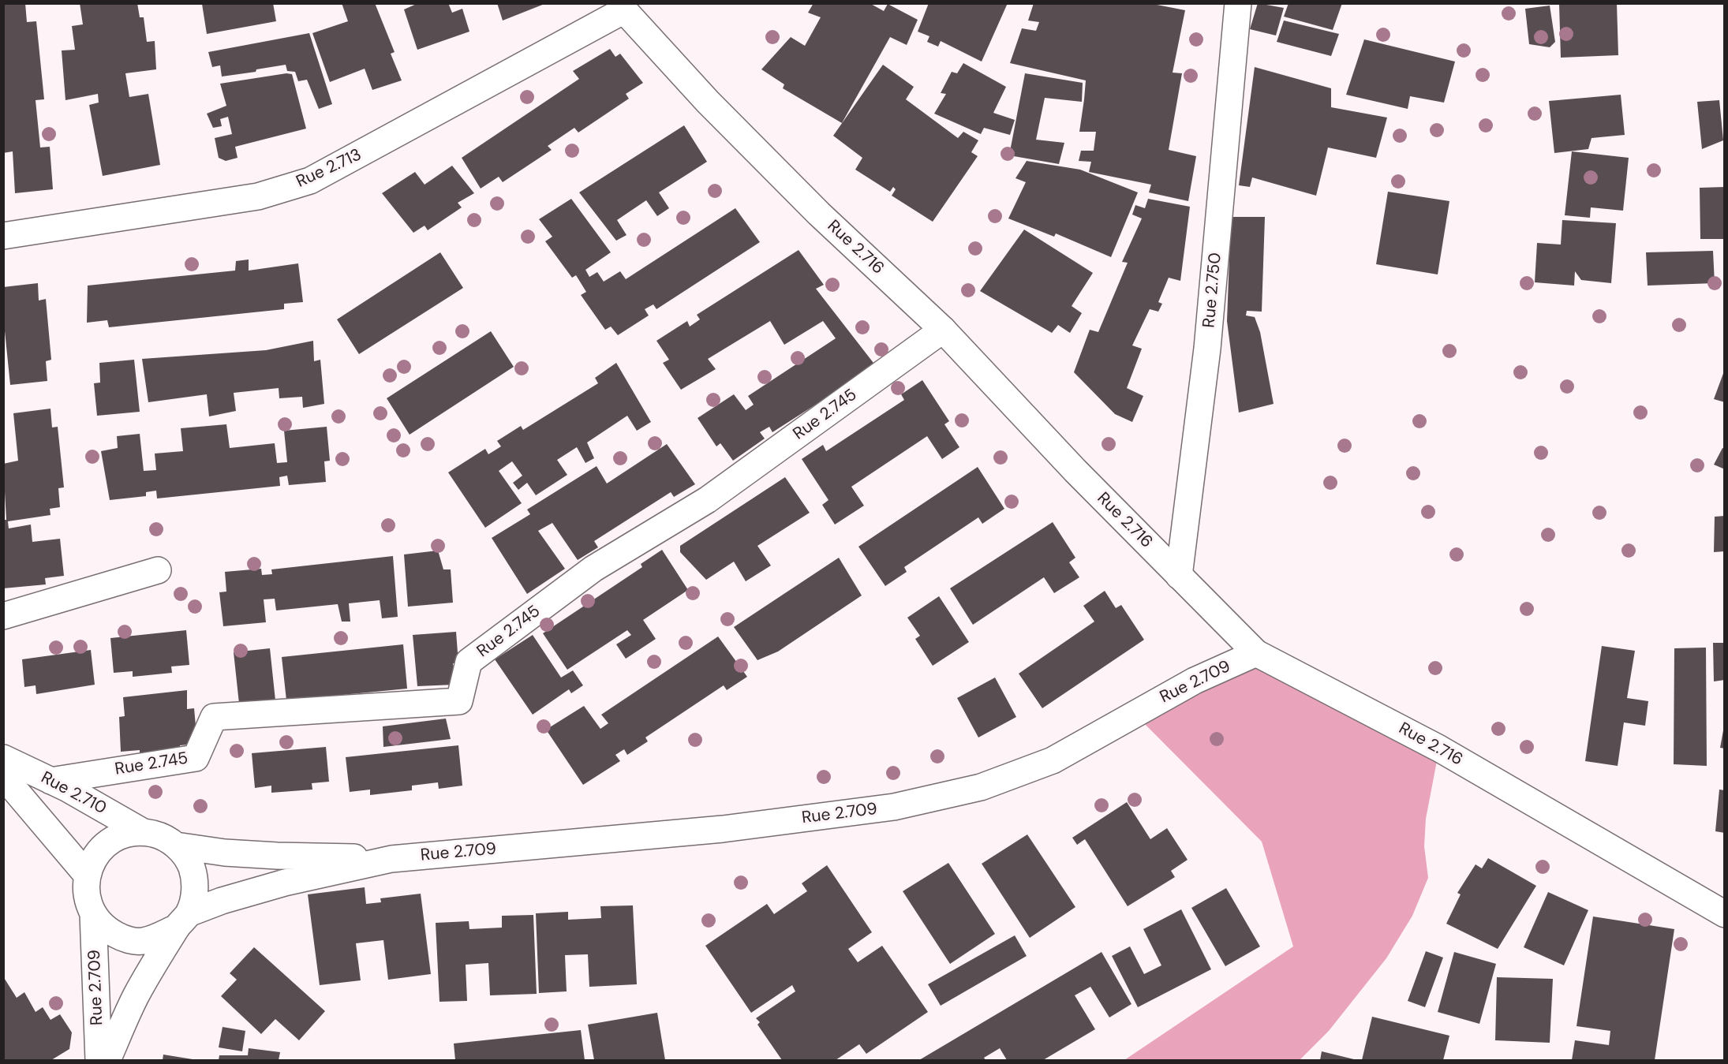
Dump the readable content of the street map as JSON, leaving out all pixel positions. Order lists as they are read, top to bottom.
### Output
{
  "streets": {
    "street": [
      "Rue 2.713",
      "Rue 2.716",
      "Rue 2.750",
      "Rue 2.745",
      "Rue 2.709",
      "Rue 2.710"
    ]
  },
  "crossings": [
    ["Rue 2.713", "Rue 2.716"],
    ["Rue 2.716", "Rue 2.750"],
    ["Rue 2.716", "Rue 2.745"],
    ["Rue 2.716", "Rue 2.709"],
    ["Rue 2.745", "Rue 2.710"],
    ["Rue 2.709", "Rue 2.710"]
  ]
}
